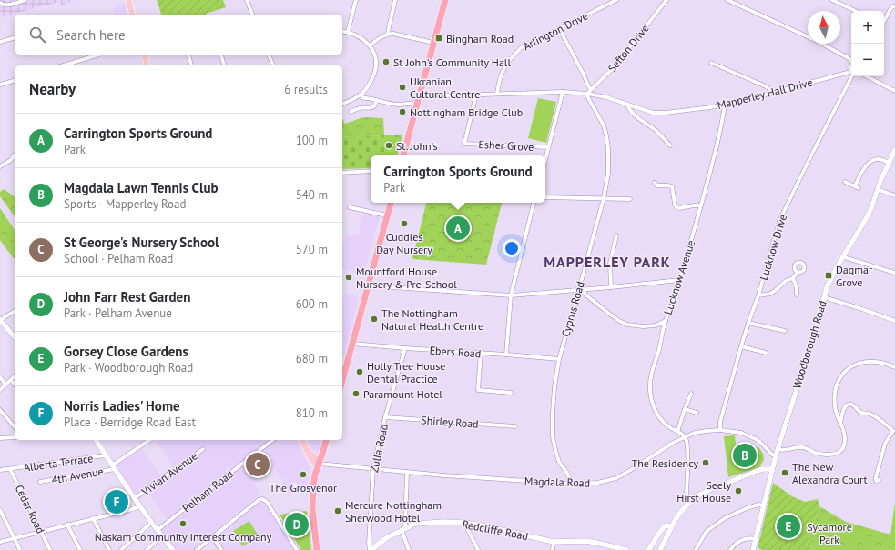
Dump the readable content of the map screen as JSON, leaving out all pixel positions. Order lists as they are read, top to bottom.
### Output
{
  "streets": {
    "main road": ["Woodborough Road", "Redcliffe Road"],
    "street": [
      "Arlington Drive",
      "Sefton Drive",
      "Mapperley Hall Drive",
      "Esher Grove",
      "Lucknow Drive",
      "Lucknow Avenue",
      "Cyprus Road",
      "Ebers Road",
      "Shirley Road",
      "Zulla Road",
      "Alberta Terrace",
      "Vivian Avenue",
      "4th Avenue",
      "Magdala Road",
      "Pelham Road",
      "Cedar Road"
    ]
  },
  "crossings": [
    ["Arlington Drive", "Mapperley Hall Drive"],
    ["Sefton Drive", "Mapperley Hall Drive"],
    ["Sefton Drive", "Cyprus Road"],
    ["Mapperley Hall Drive", "Esher Grove"],
    ["Mapperley Hall Drive", "Lucknow Avenue"],
    ["Mapperley Hall Drive", "Cyprus Road"],
    ["Lucknow Drive", "Magdala Road"],
    ["Lucknow Avenue", "Magdala Road"],
    ["Cyprus Road", "Ebers Road"],
    ["Cyprus Road", "Magdala Road"],
    ["Woodborough Road", "Magdala Road"],
    ["Ebers Road", "Zulla Road"],
    ["Shirley Road", "Zulla Road"],
    ["Zulla Road", "Magdala Road"],
    ["Zulla Road", "Redcliffe Road"],
    ["Alberta Terrace", "Cedar Road"]
  ],
  "districts": ["MAPPERLEY PARK"],
  "parks": ["Sycamore Park"],
  "places": {
    "transit": ["Bingham Road", "Dagmar Grove"],
    "other": [
      "St John's Community Hall",
      "Ukranian Cultural Centre",
      "Nottingham Bridge Club",
      "St. John's",
      "Cuddles Day Nursery",
      "Mountford House Nursery & Pre-School",
      "The Nottingham Natural Health Centre",
      "Holly Tree House Dental Practice",
      "Paramount Hotel",
      "The Residency",
      "The New Alexandra Court",
      "The Grosvenor",
      "Seely Hirst House",
      "Mercure Nottingham Sherwood Hotel",
      "Naskam Community Interest Company"
    ]
  },
  "north": "top",
  "page": {
    "map_buttons": ["+", "−"],
    "search": "Search here",
    "heading": ["Nearby", "6 results"],
    "list": [
      {
        "mark": "A",
        "name": "Carrington Sports Ground",
        "note": "Park",
        "value": "100 m"
      },
      {
        "mark": "B",
        "name": "Magdala Lawn Tennis Club",
        "note": "Sports · Mapperley Road",
        "value": "540 m"
      },
      {
        "mark": "C",
        "name": "St George's Nursery School",
        "note": "School · Pelham Road",
        "value": "570 m"
      },
      {
        "mark": "D",
        "name": "John Farr Rest Garden",
        "note": "Park · Pelham Avenue",
        "value": "600 m"
      },
      {
        "mark": "E",
        "name": "Gorsey Close Gardens",
        "note": "Park · Woodborough Road",
        "value": "680 m"
      },
      {
        "mark": "F",
        "name": "Norris Ladies' Home",
        "note": "Place · Berridge Road East",
        "value": "810 m"
      }
    ],
    "popup": ["Carrington Sports Ground", "Park"],
    "pins": [
      "A",
      "B",
      "C",
      "F",
      "D",
      "E"
    ]
  }
}
